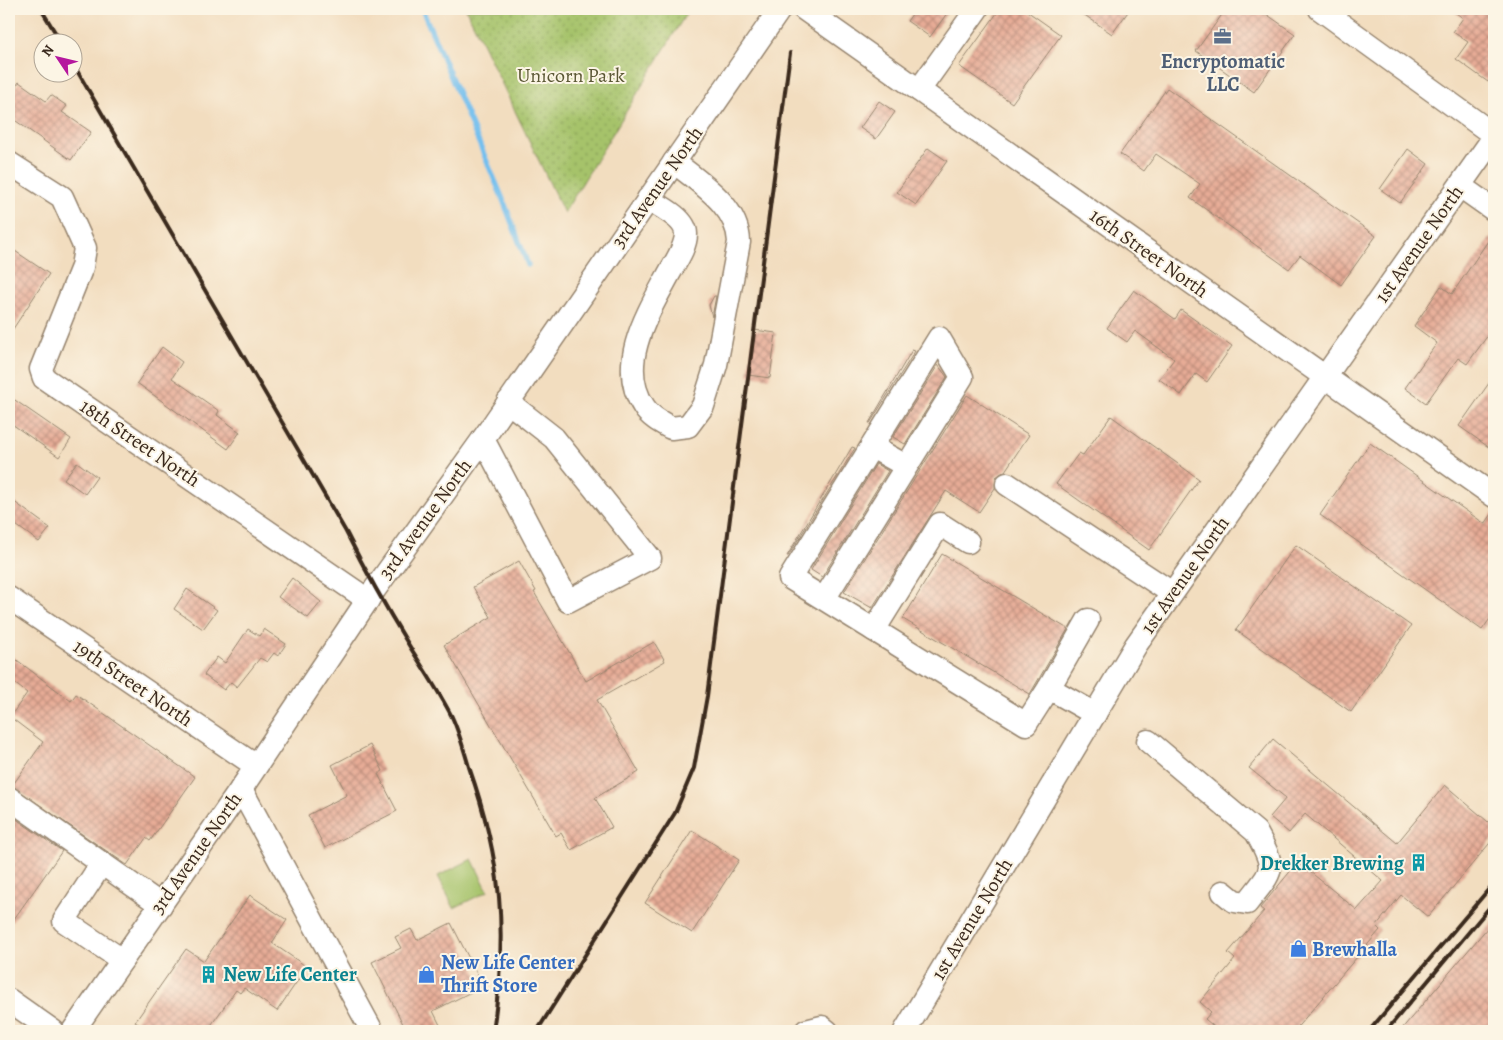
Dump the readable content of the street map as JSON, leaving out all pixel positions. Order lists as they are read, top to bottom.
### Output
{
  "streets": {
    "street": [
      "3rd Avenue North",
      "1st Avenue North",
      "16th Street North",
      "18th Street North",
      "19th Street North"
    ]
  },
  "crossings": [
    ["3rd Avenue North", "18th Street North"],
    ["3rd Avenue North", "19th Street North"],
    ["1st Avenue North", "16th Street North"]
  ],
  "parks": ["Unicorn Park"],
  "places": {
    "office": ["Encryptomatic LLC"],
    "building": ["Drekker Brewing", "New Life Center"],
    "shop": ["Brewhalla", "New Life Center Thrift Store"]
  },
  "north": "top left"
}
